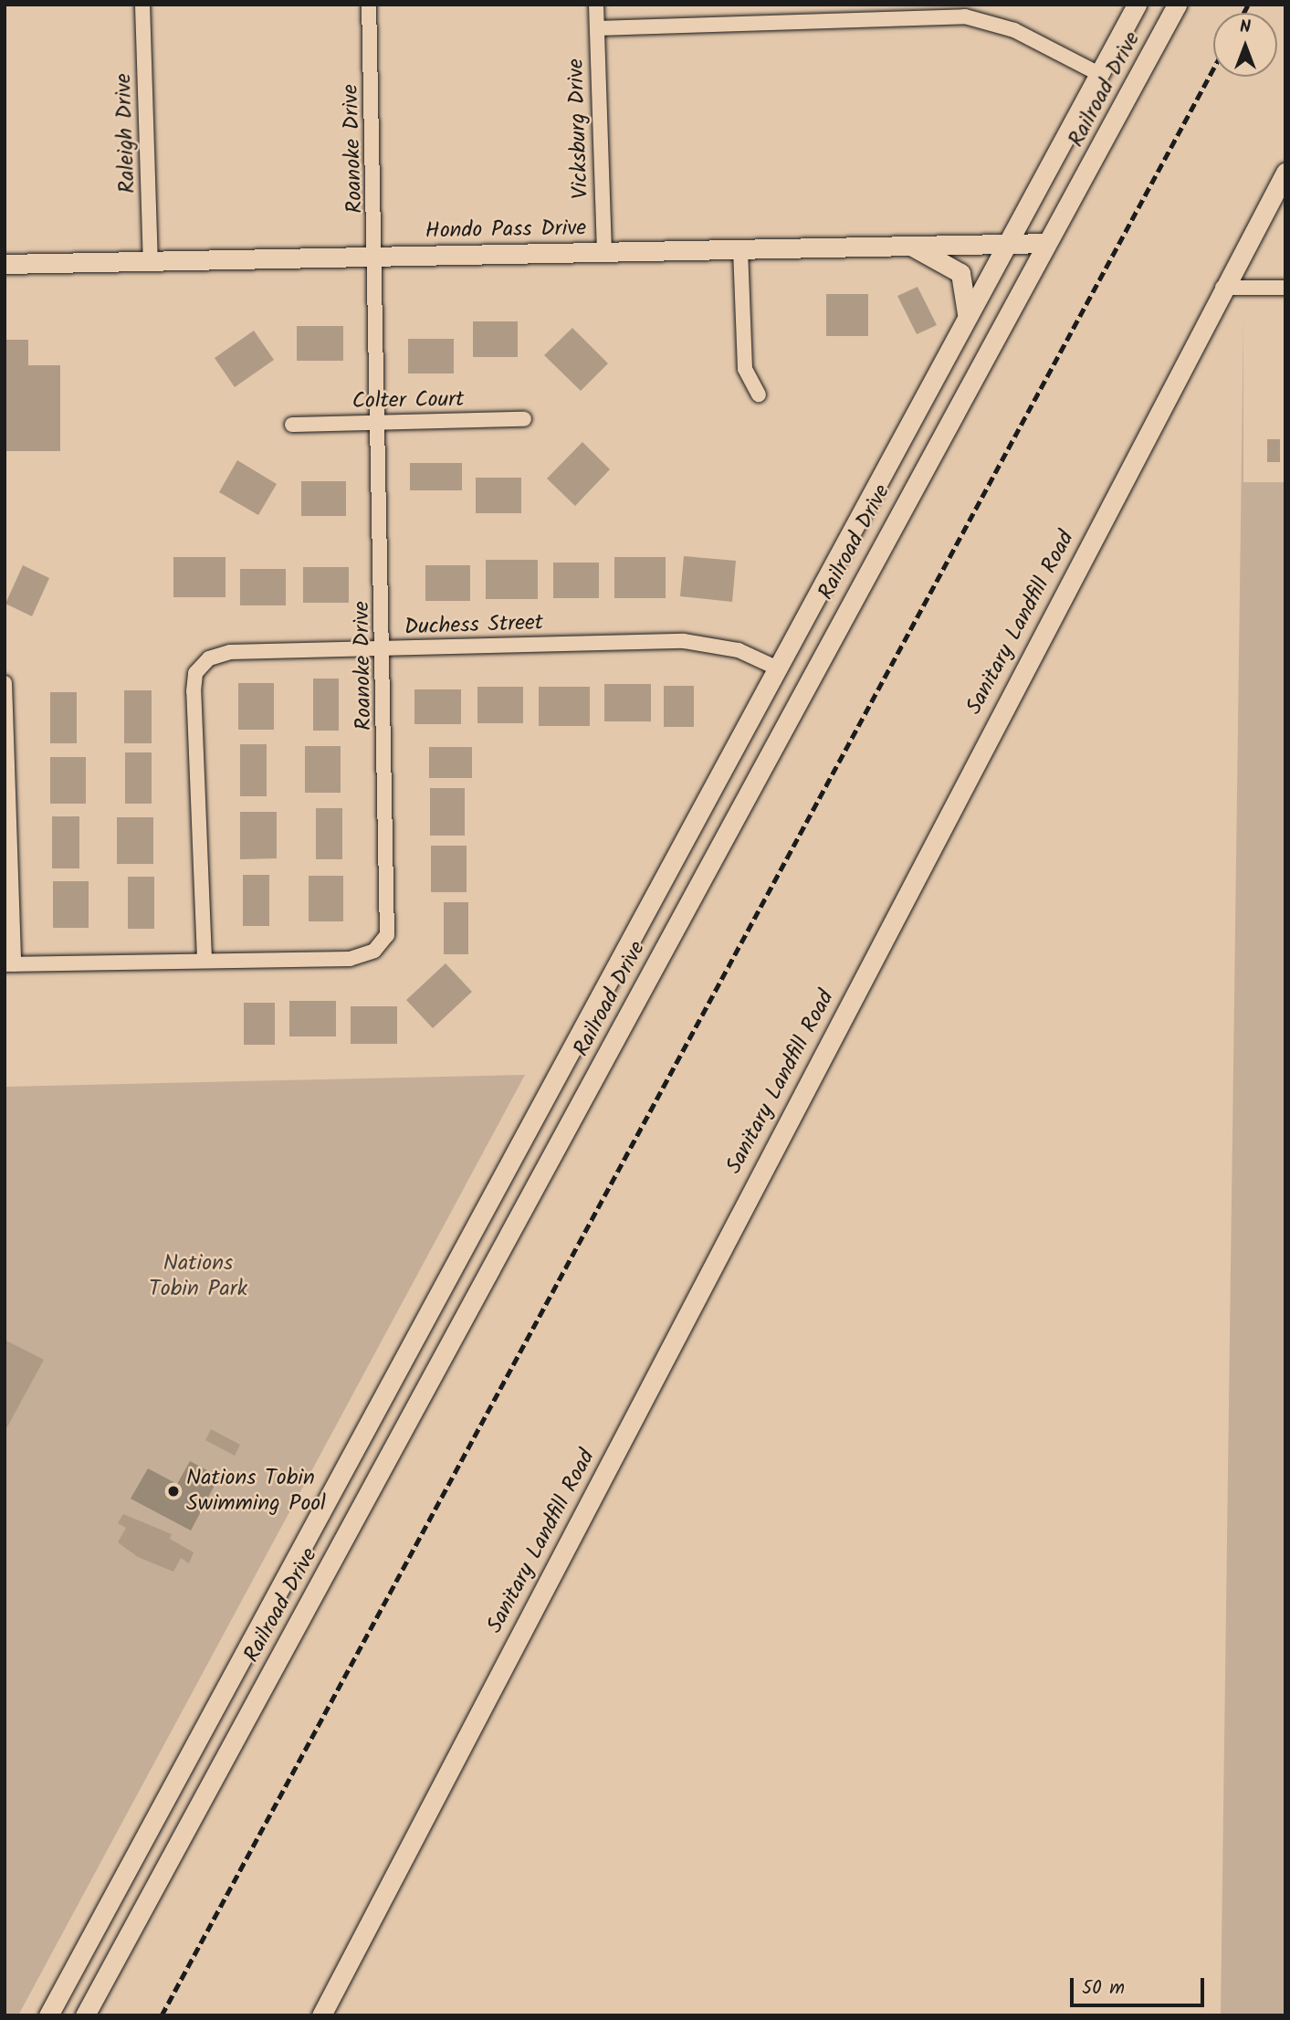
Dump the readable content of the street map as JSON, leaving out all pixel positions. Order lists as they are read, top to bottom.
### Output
{
  "streets": {
    "main road": ["Railroad Drive", "Hondo Pass Drive", "Sanitary Landfill Road"],
    "street": [
      "Vicksburg Drive",
      "Raleigh Drive",
      "Roanoke Drive",
      "Colter Court",
      "Duchess Street"
    ]
  },
  "crossings": [
    ["Railroad Drive", "Hondo Pass Drive"],
    ["Railroad Drive", "Duchess Street"],
    ["Vicksburg Drive", "Hondo Pass Drive"],
    ["Raleigh Drive", "Hondo Pass Drive"],
    ["Roanoke Drive", "Hondo Pass Drive"],
    ["Roanoke Drive", "Colter Court"],
    ["Roanoke Drive", "Duchess Street"]
  ],
  "parks": ["Nations Tobin Park"],
  "places": ["Nations Tobin Swimming Pool"],
  "scale_bar": "50 m",
  "north": "top"
}
